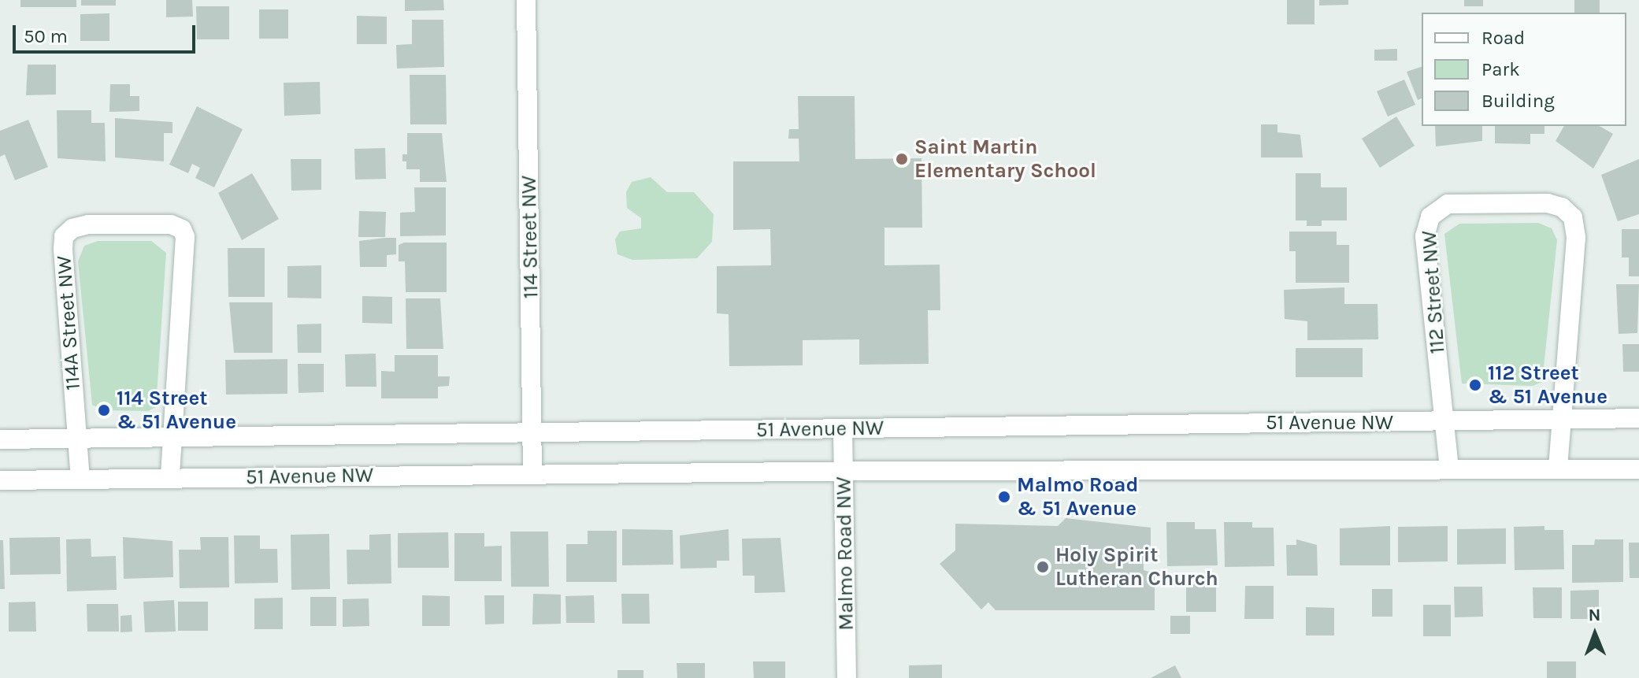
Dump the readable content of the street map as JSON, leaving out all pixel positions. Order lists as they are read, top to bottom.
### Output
{
  "streets": {
    "main road": [
      "114 Street NW",
      "112 Street NW",
      "114A Street NW",
      "51 Avenue NW",
      "Malmo Road NW"
    ]
  },
  "crossings": [
    ["114 Street NW", "51 Avenue NW"],
    ["112 Street NW", "51 Avenue NW"],
    ["114A Street NW", "51 Avenue NW"],
    ["51 Avenue NW", "Malmo Road NW"]
  ],
  "places": [
    "Saint Martin Elementary School",
    "112 Street & 51 Avenue",
    "114 Street & 51 Avenue",
    "Malmo Road & 51 Avenue",
    "Holy Spirit Lutheran Church"
  ],
  "legend": ["Road", "Park", "Building"],
  "scale_bar": "50 m",
  "north": "top"
}
